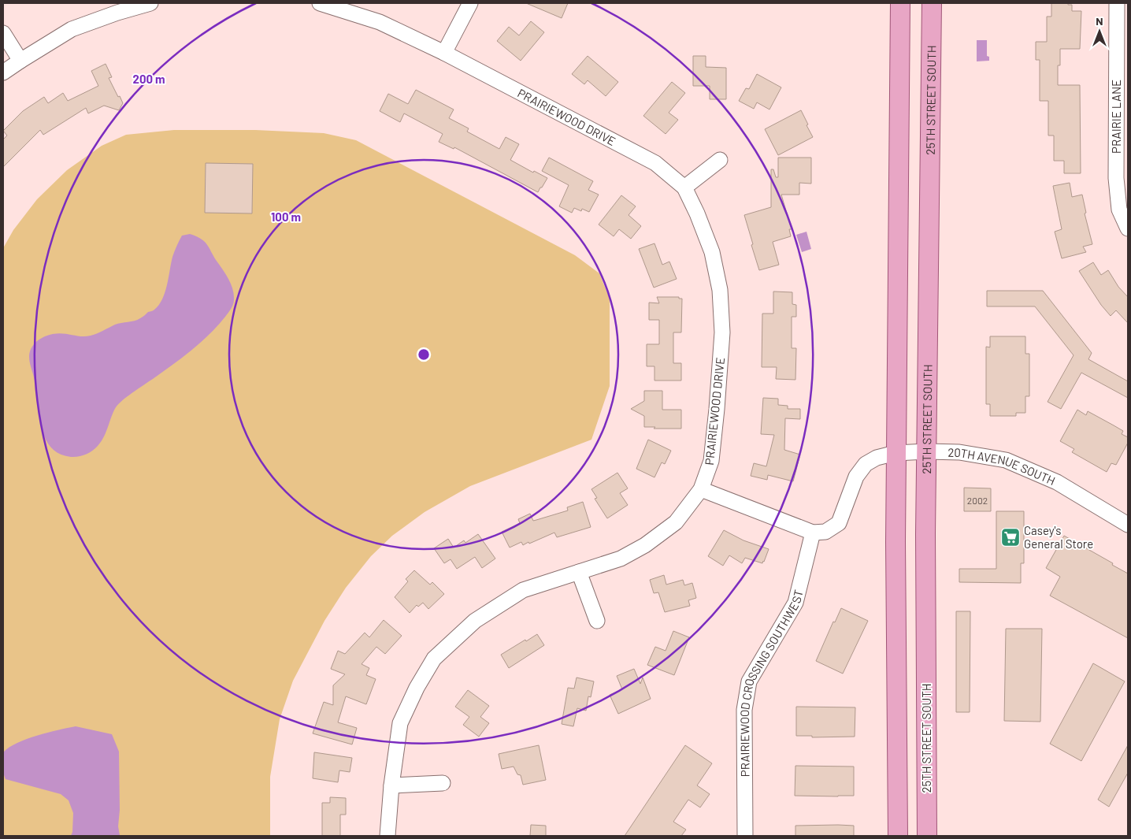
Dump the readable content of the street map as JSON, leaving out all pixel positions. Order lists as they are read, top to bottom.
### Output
{
  "streets": {
    "main road": ["25TH STREET SOUTH"],
    "street": [
      "PRAIRIEWOOD DRIVE",
      "PRAIRIE LANE",
      "20TH AVENUE SOUTH",
      "PRAIRIEWOOD CROSSING SOUTHWEST"
    ]
  },
  "crossings": [
    ["25TH STREET SOUTH", "20TH AVENUE SOUTH"],
    ["20TH AVENUE SOUTH", "PRAIRIEWOOD CROSSING SOUTHWEST"]
  ],
  "places": {
    "supermarket": ["Casey's General Store"]
  },
  "house_numbers": ["2002"],
  "north": "top",
  "rings": ["200 m", "100 m"]
}
